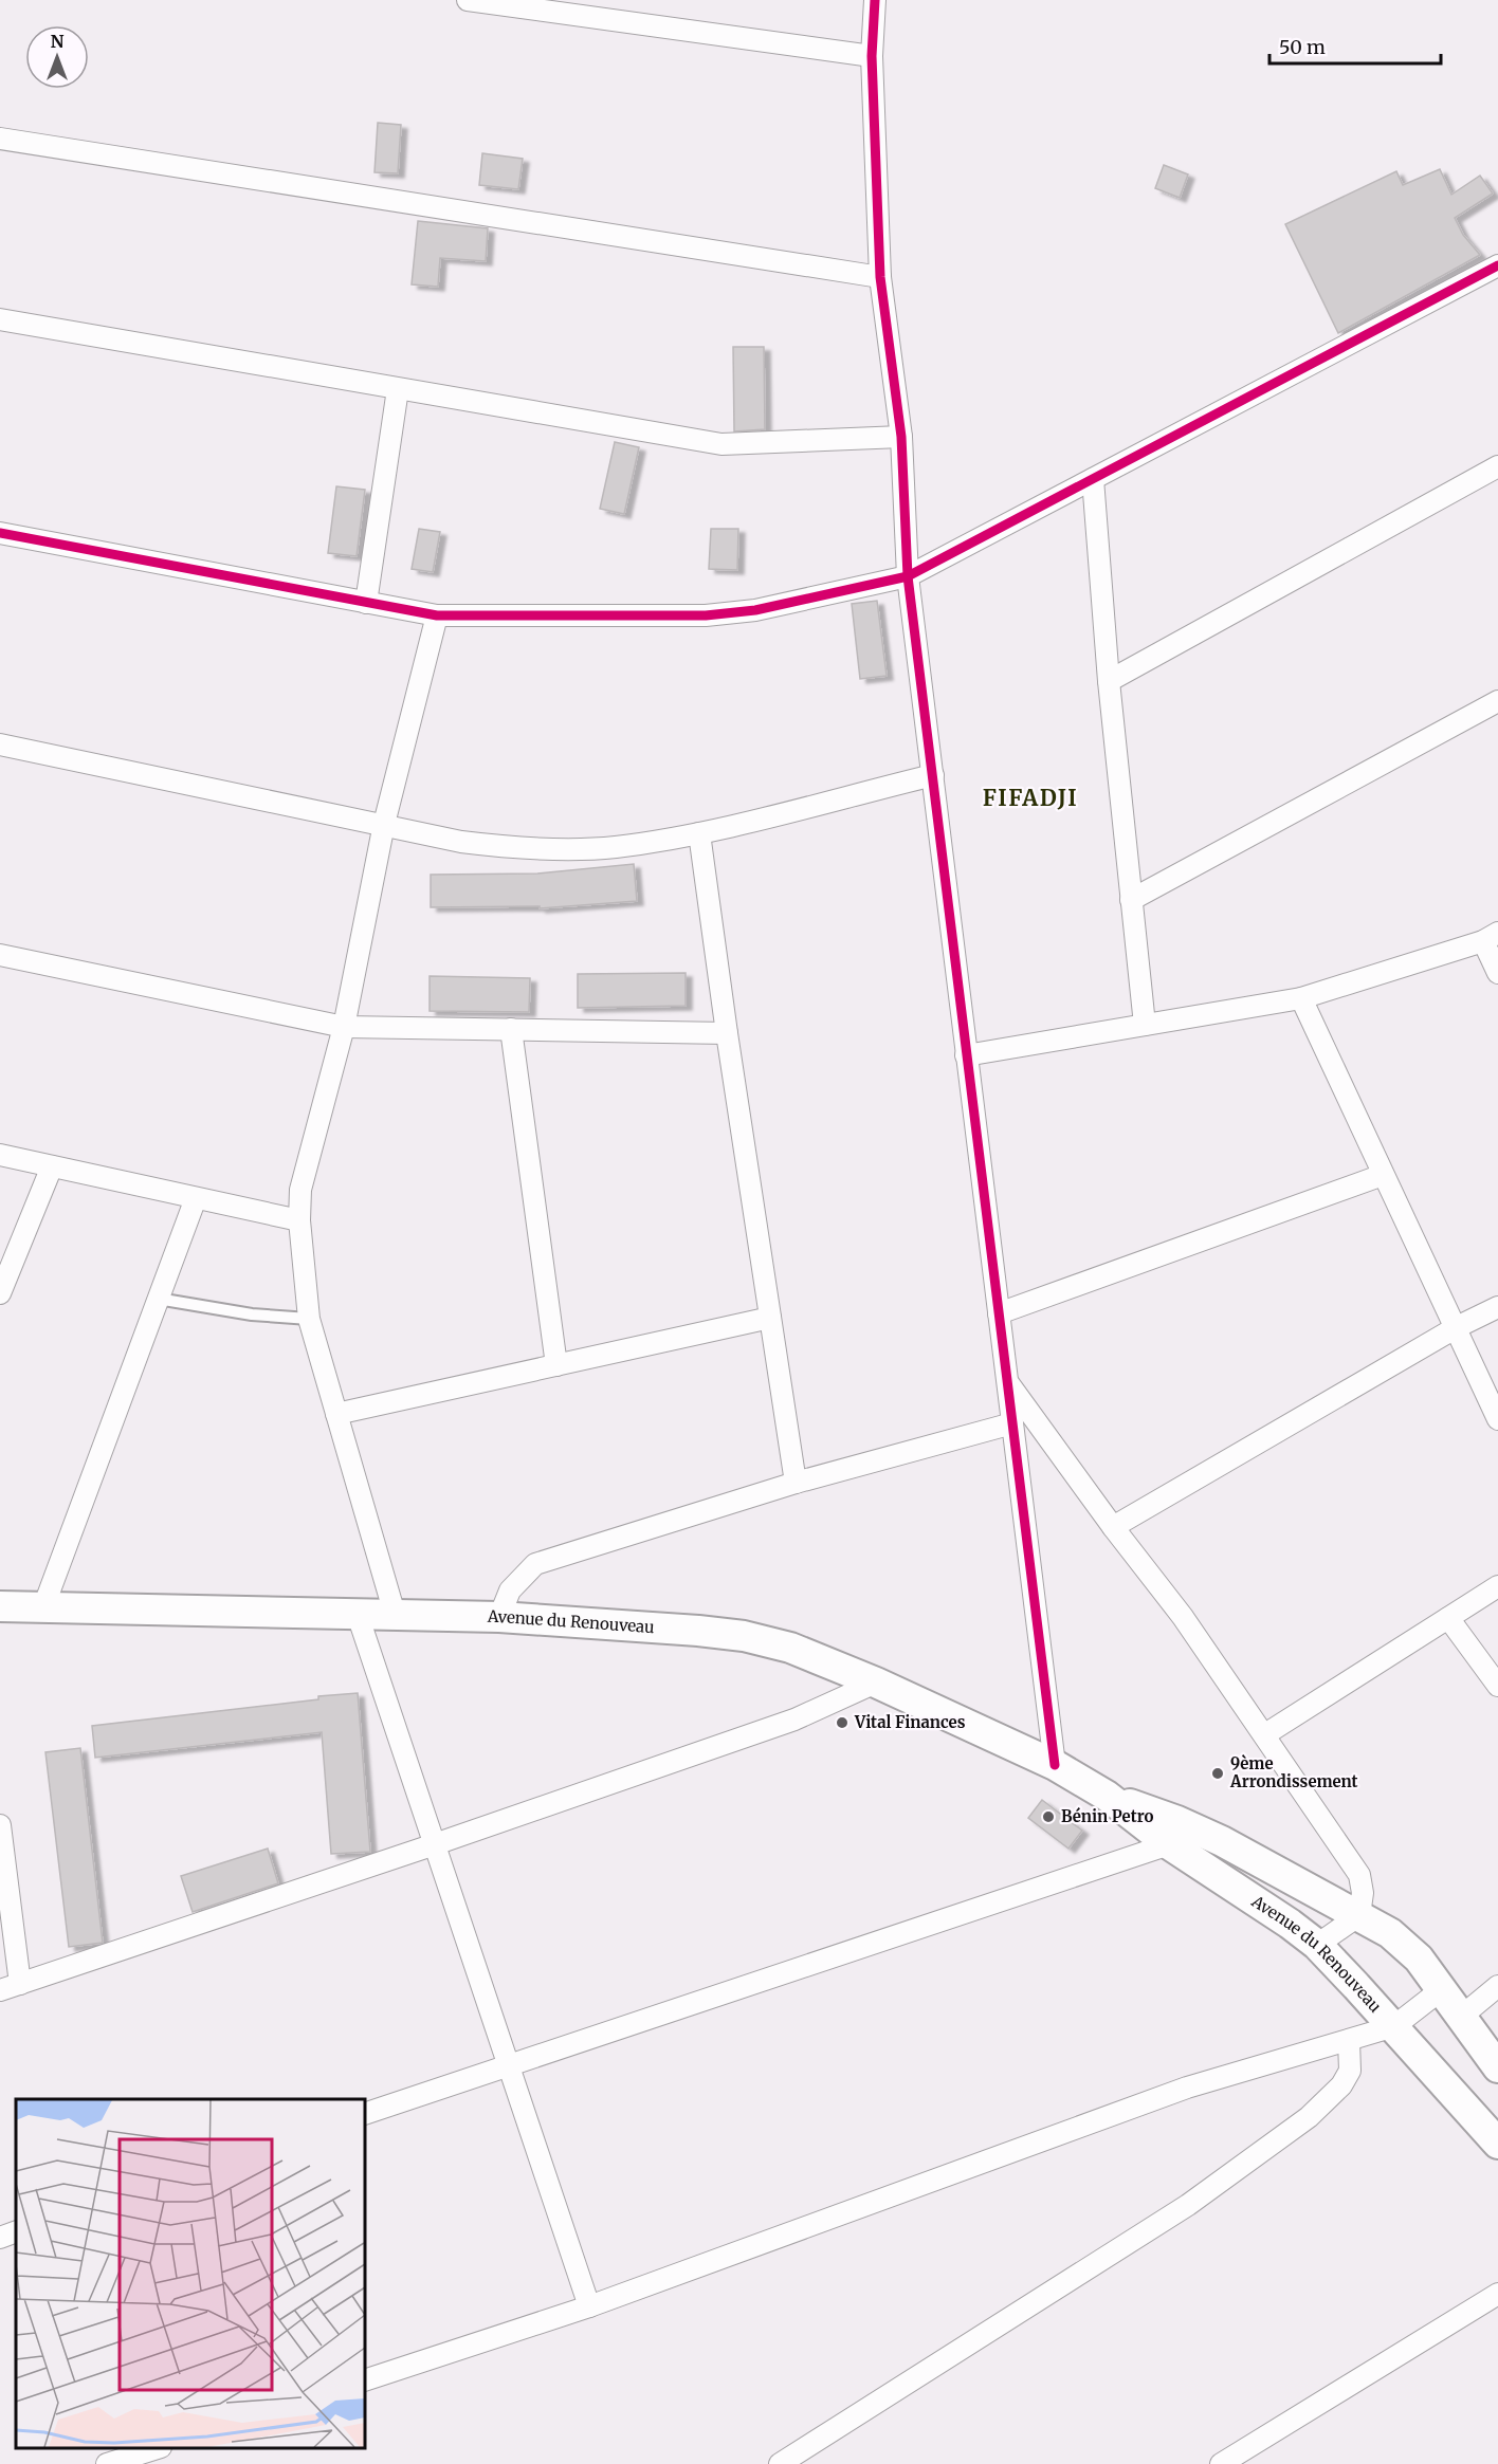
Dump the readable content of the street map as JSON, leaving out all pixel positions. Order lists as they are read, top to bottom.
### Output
{
  "streets": {
    "main road": ["Avenue du Renouveau"]
  },
  "districts": ["FIFADJI"],
  "places": ["Vital Finances", "9ème Arrondissement", "Bénin Petro"],
  "scale_bar": "50 m",
  "north": "top"
}
